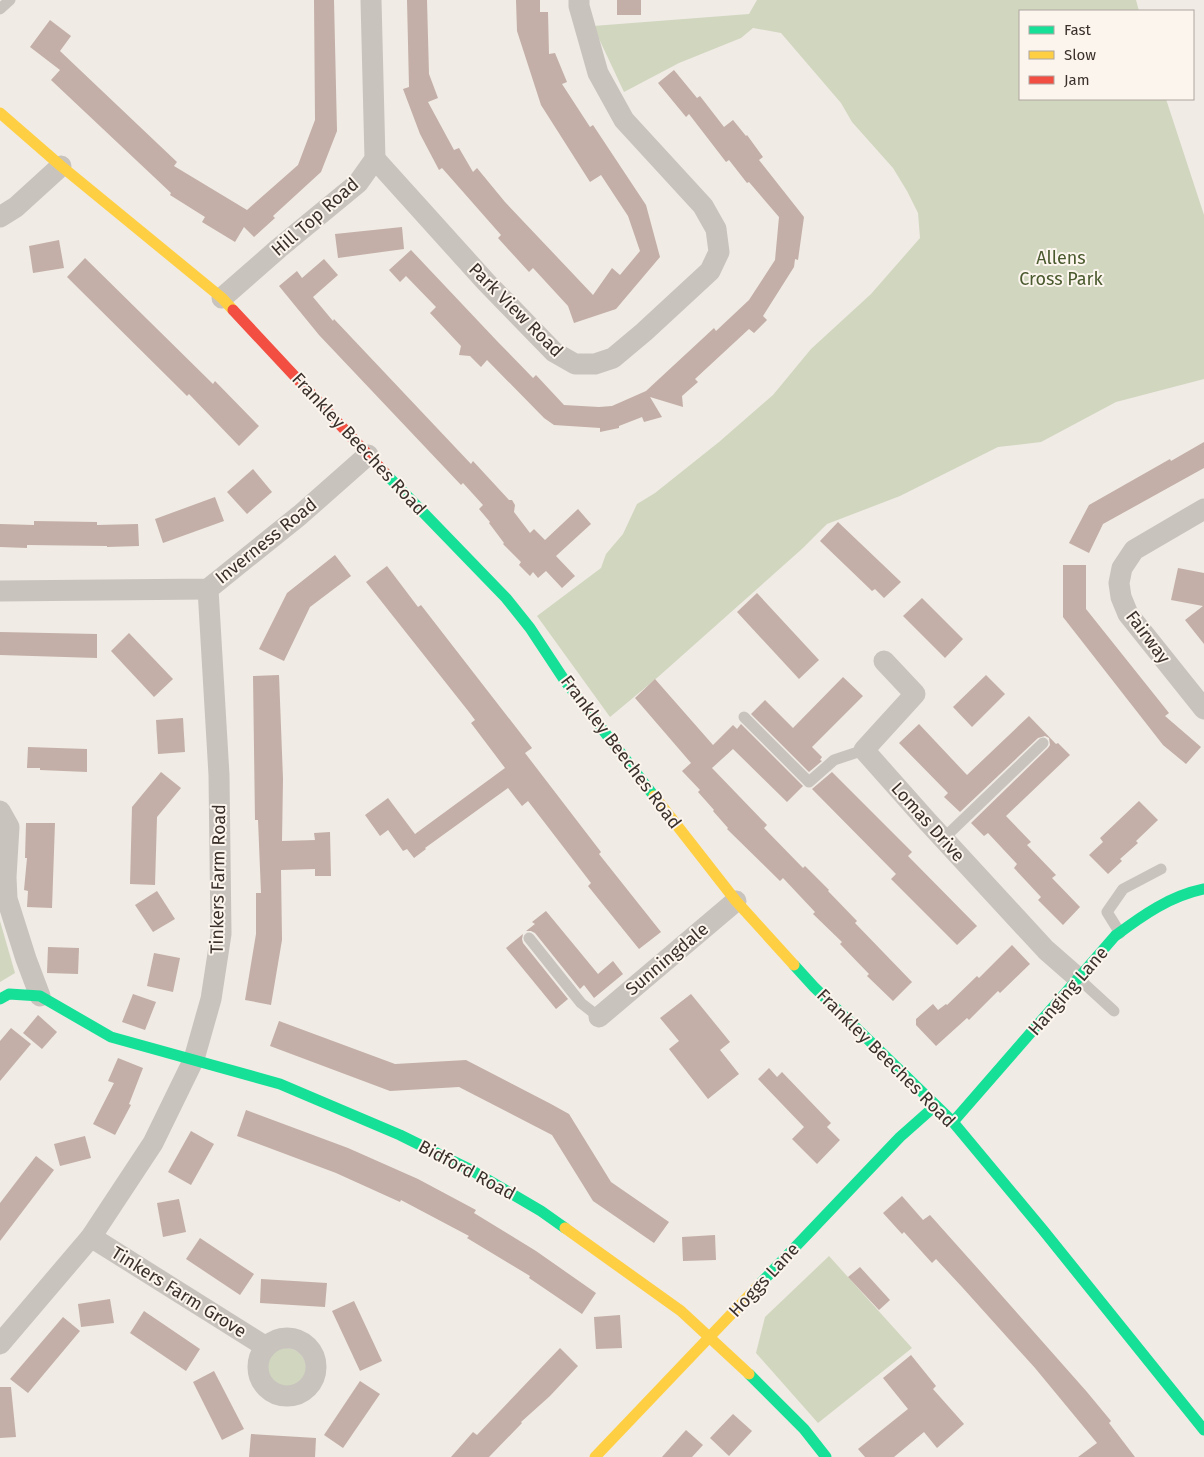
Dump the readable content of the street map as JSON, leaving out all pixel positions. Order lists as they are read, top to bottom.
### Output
{
  "streets": {
    "street": [
      "Hill Top Road",
      "Park View Road",
      "Frankley Beeches Road",
      "Inverness Road",
      "Fairway",
      "Lomas Drive",
      "Tinkers Farm Road",
      "Sunningdale",
      "Hanging Lane",
      "Bidford Road",
      "Hoggs Lane",
      "Tinkers Farm Grove"
    ]
  },
  "crossings": [
    ["Hill Top Road", "Park View Road"],
    ["Hill Top Road", "Frankley Beeches Road"],
    ["Frankley Beeches Road", "Inverness Road"],
    ["Frankley Beeches Road", "Sunningdale"],
    ["Frankley Beeches Road", "Hanging Lane"],
    ["Frankley Beeches Road", "Hoggs Lane"],
    ["Inverness Road", "Tinkers Farm Road"],
    ["Lomas Drive", "Hanging Lane"],
    ["Tinkers Farm Road", "Bidford Road"],
    ["Tinkers Farm Road", "Tinkers Farm Grove"],
    ["Bidford Road", "Hoggs Lane"]
  ],
  "parks": ["Allens Cross Park"],
  "legend": ["Fast", "Slow", "Jam"]
}
